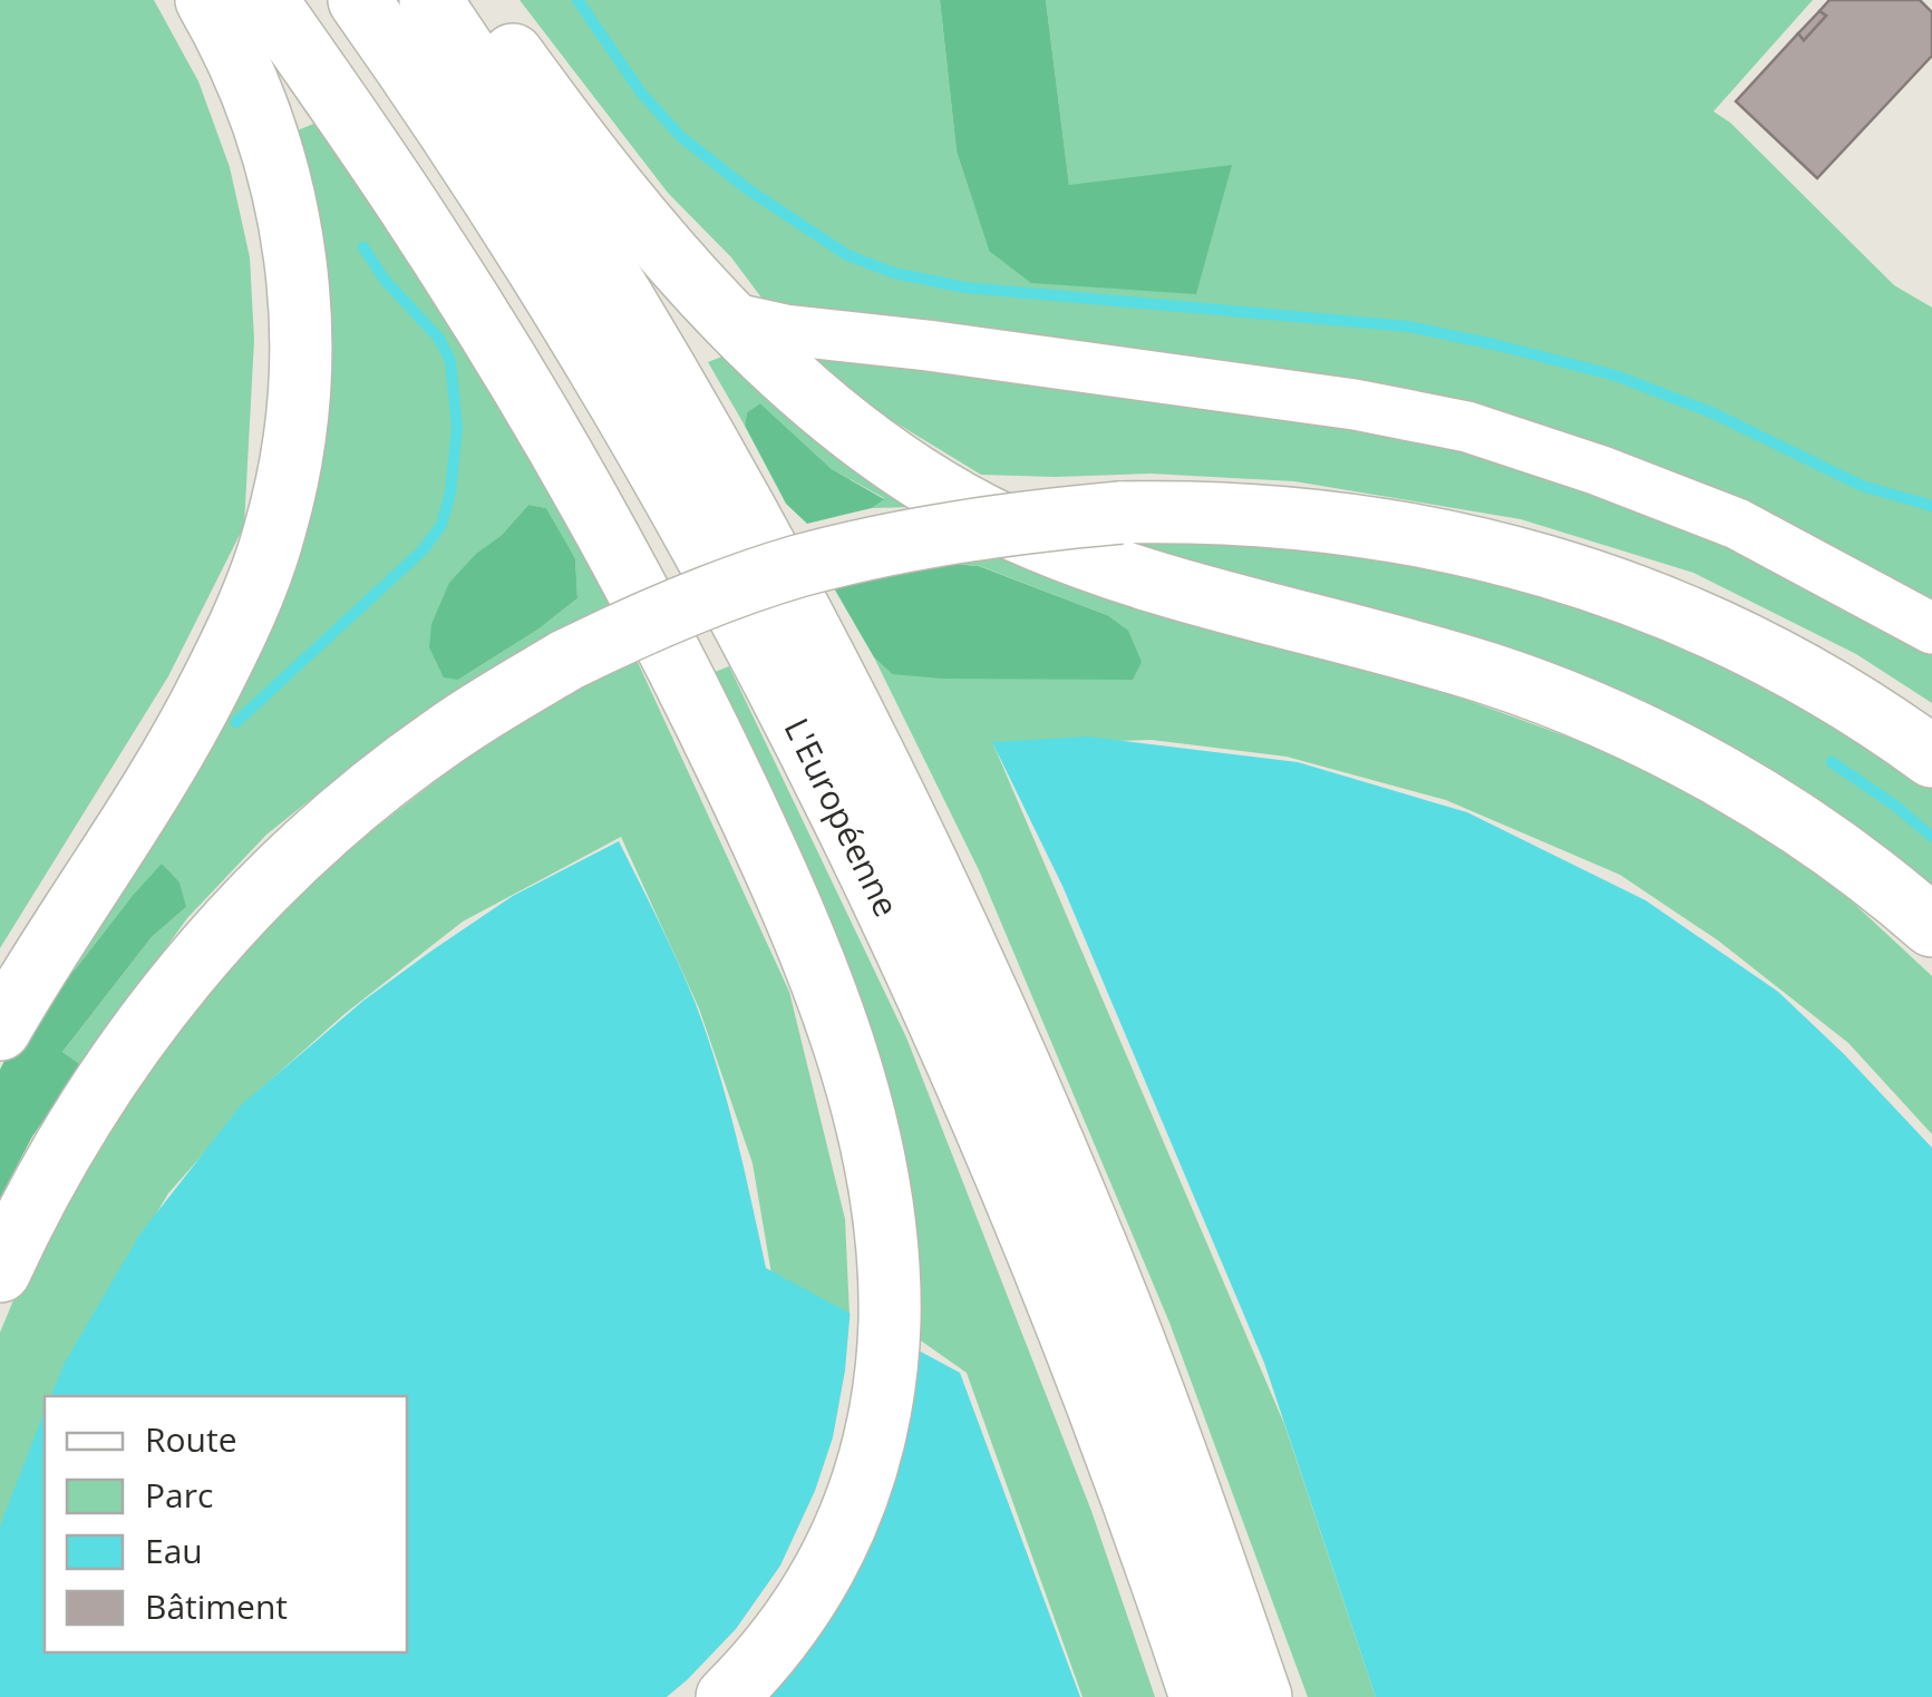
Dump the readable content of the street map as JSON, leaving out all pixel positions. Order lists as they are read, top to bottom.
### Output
{
  "streets": {
    "highway": ["L'Européenne"]
  },
  "legend": [
    "Route",
    "Parc",
    "Eau",
    "Bâtiment"
  ]
}
